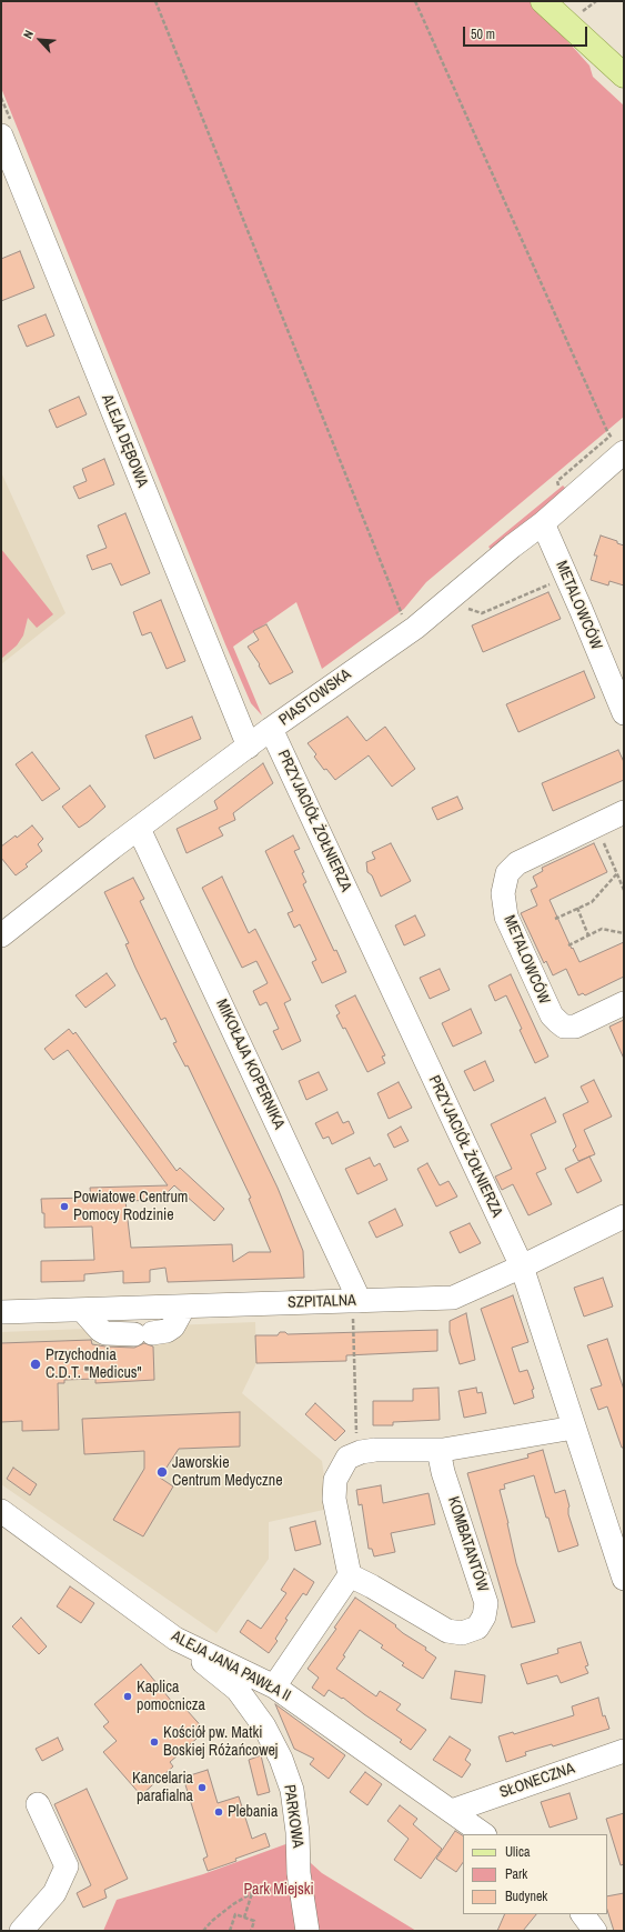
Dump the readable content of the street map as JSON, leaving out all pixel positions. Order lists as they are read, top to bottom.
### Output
{
  "streets": {
    "street": [
      "ALEJA DĘBOWA",
      "METALOWCÓW",
      "PIASTOWSKA",
      "PRZYJACIÓŁ ŻOŁNIERZA",
      "MIKOŁAJA KOPERNIKA",
      "SZPITALNA",
      "KOMBATANTÓW",
      "ALEJA JANA PAWŁA II",
      "SŁONECZNA",
      "PARKOWA"
    ]
  },
  "crossings": [
    ["ALEJA DĘBOWA", "PIASTOWSKA"],
    ["METALOWCÓW", "PIASTOWSKA"],
    ["PIASTOWSKA", "PRZYJACIÓŁ ŻOŁNIERZA"],
    ["PIASTOWSKA", "MIKOŁAJA KOPERNIKA"],
    ["PRZYJACIÓŁ ŻOŁNIERZA", "SZPITALNA"],
    ["MIKOŁAJA KOPERNIKA", "SZPITALNA"],
    ["ALEJA JANA PAWŁA II", "SŁONECZNA"],
    ["ALEJA JANA PAWŁA II", "PARKOWA"]
  ],
  "parks": ["Park Miejski"],
  "places": [
    "Powiatowe Centrum Pomocy Rodzinie",
    "Przychodnia C.D.T. \"Medicus\"",
    "Jaworskie Centrum Medyczne",
    "Kaplica pomocnicza",
    "Kościół pw. Matki Boskiej Różańcowej",
    "Kancelaria parafialna",
    "Plebania"
  ],
  "legend": ["Ulica", "Park", "Budynek"],
  "scale_bar": "50 m",
  "north": "top left"
}
